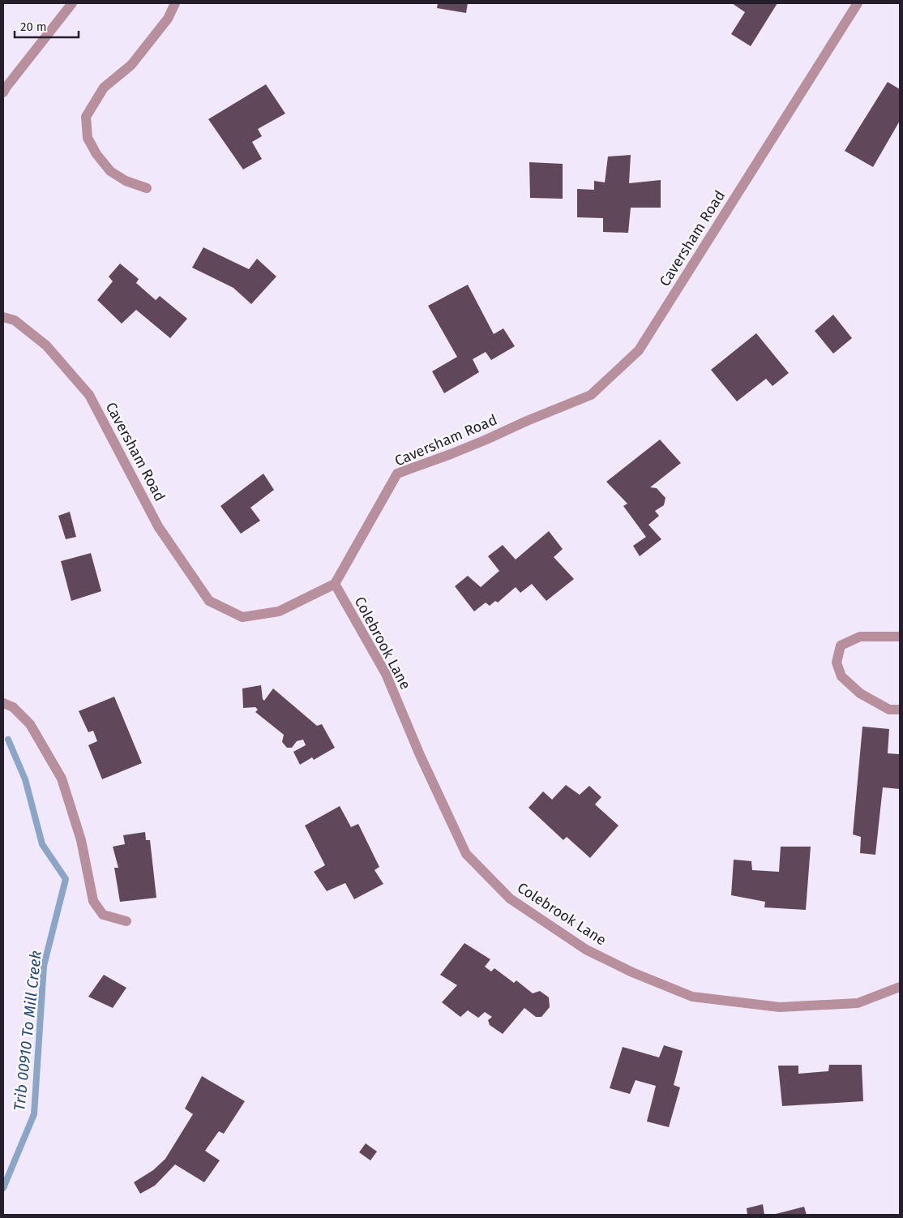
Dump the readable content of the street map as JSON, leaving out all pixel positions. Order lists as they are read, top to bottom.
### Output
{
  "streets": {
    "street": ["Caversham Road", "Colebrook Lane"]
  },
  "crossings": [
    ["Caversham Road", "Colebrook Lane"]
  ],
  "water": ["Trib 00910 To Mill Creek"],
  "scale_bar": "20 m"
}
